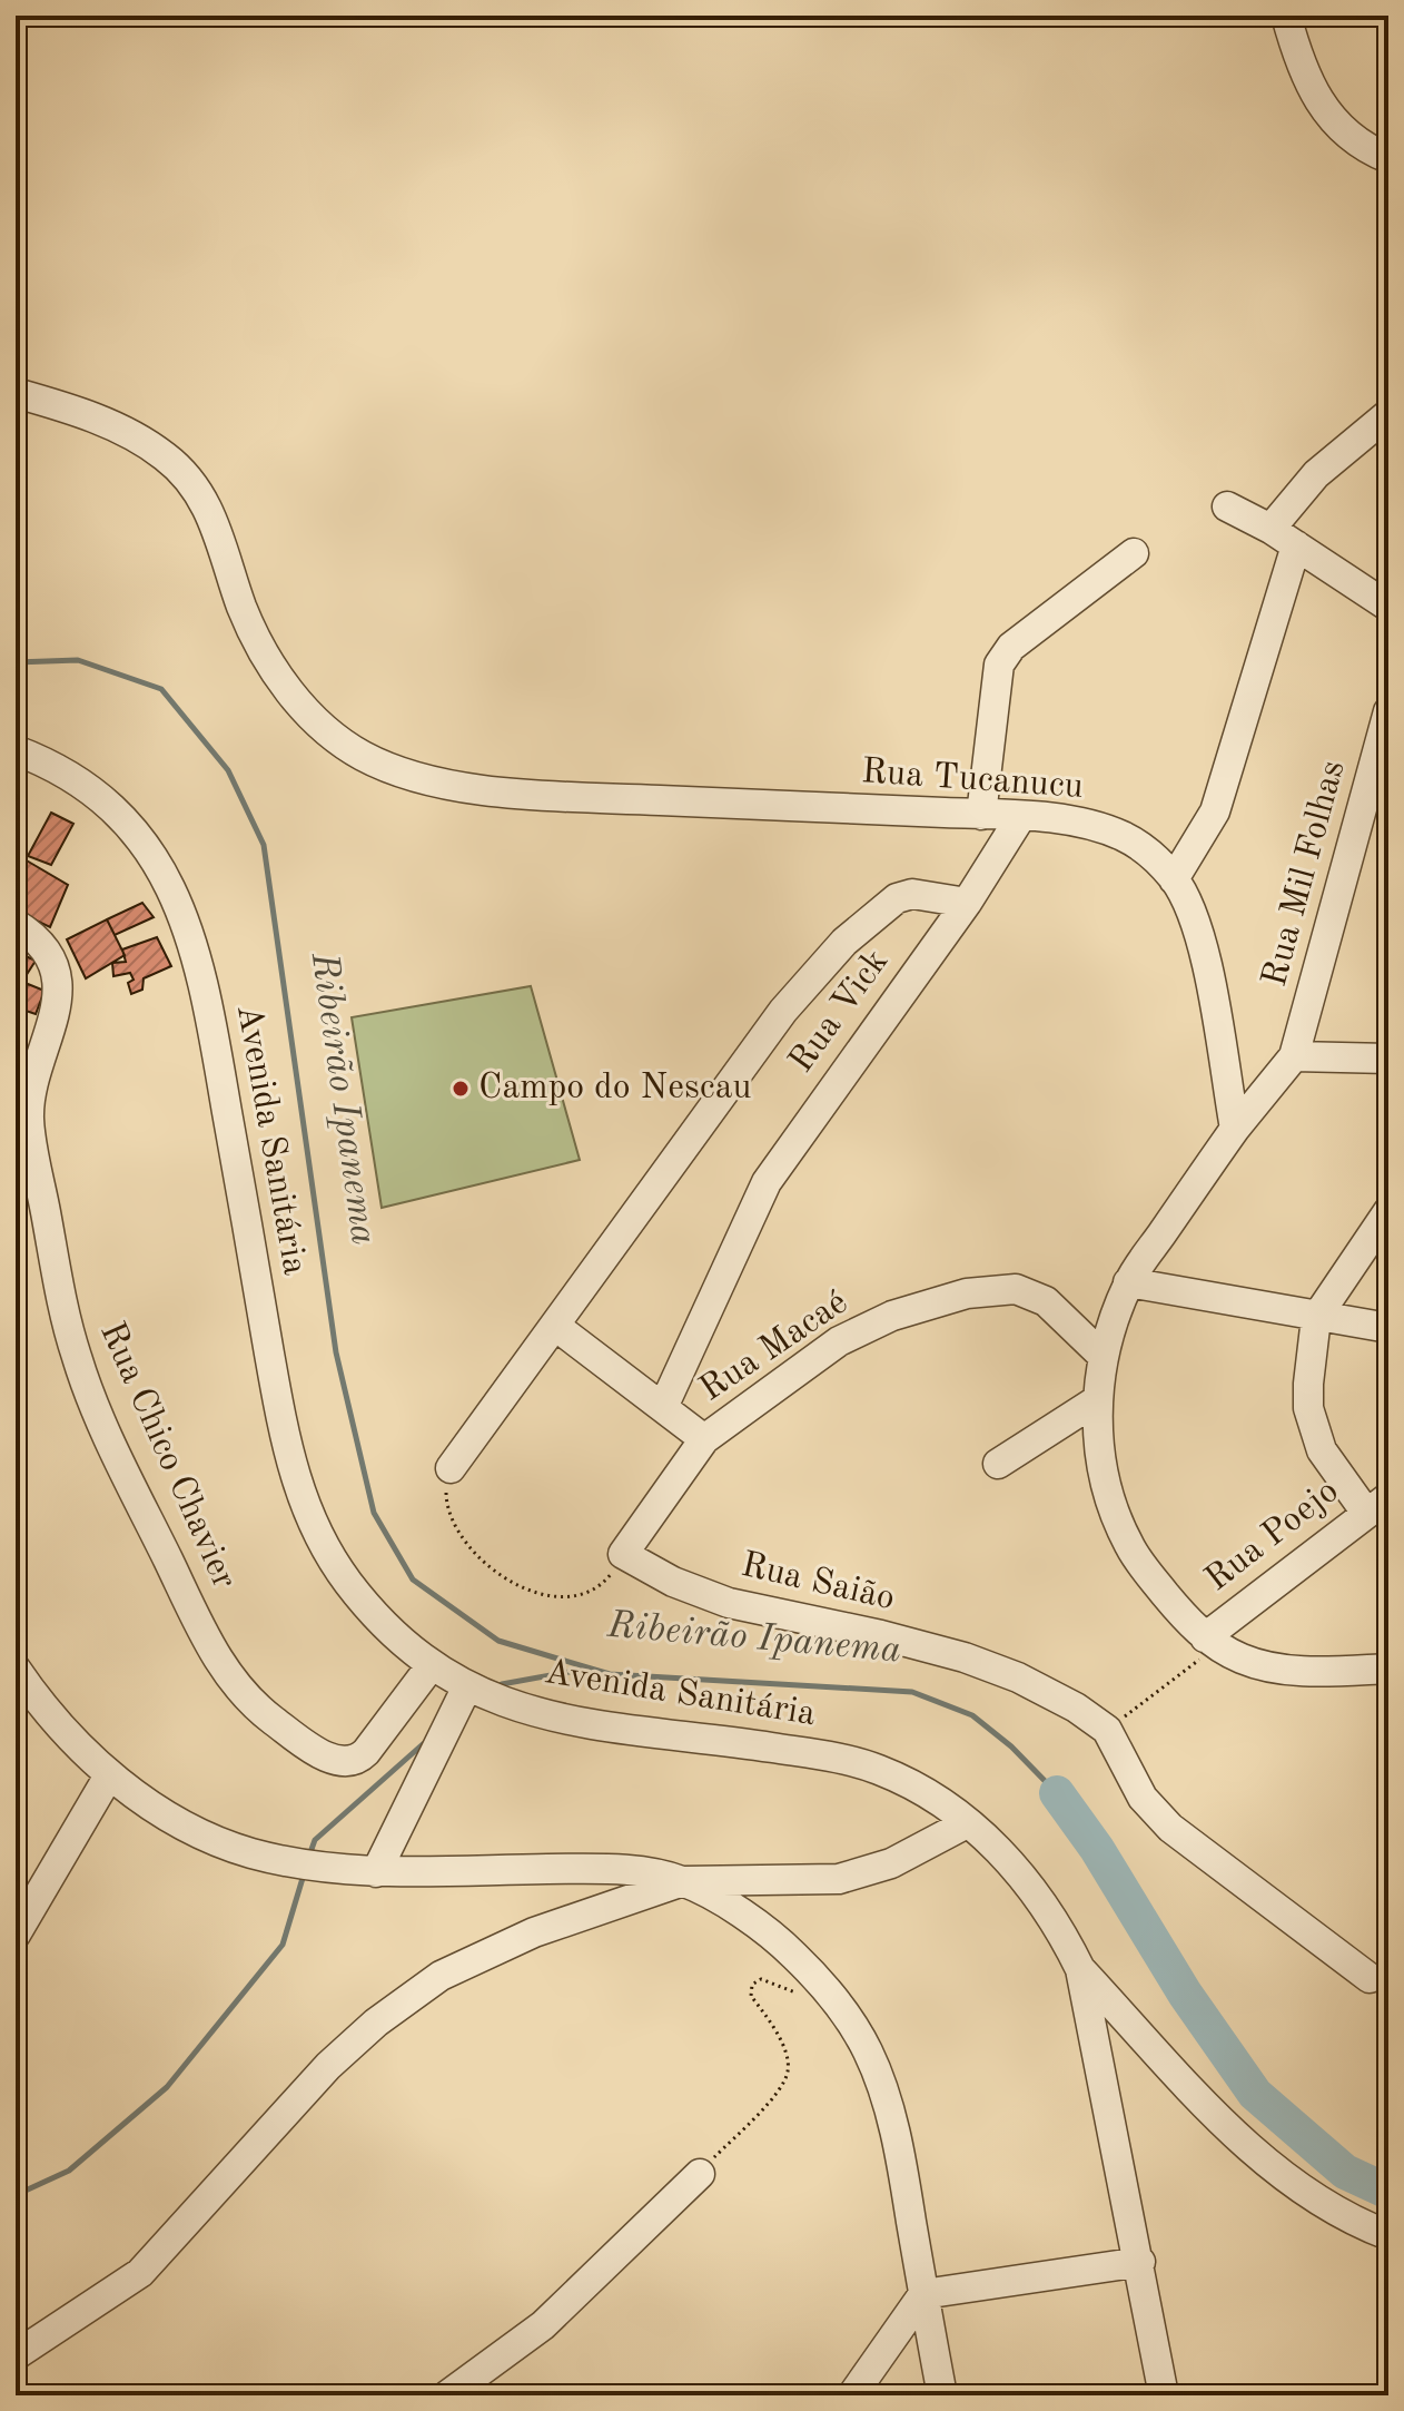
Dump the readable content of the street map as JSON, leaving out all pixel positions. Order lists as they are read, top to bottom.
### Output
{
  "streets": {
    "street": [
      "Rua Tucanucu",
      "Rua Mil Folhas",
      "Rua Vick",
      "Avenida Sanitária",
      "Rua Macaé",
      "Rua Chico Chavier",
      "Rua Poejo",
      "Rua Saião"
    ]
  },
  "crossings": [
    ["Rua Tucanucu", "Rua Vick"],
    ["Rua Vick", "Rua Macaé"],
    ["Rua Vick", "Rua Saião"],
    ["Avenida Sanitária", "Rua Chico Chavier"],
    ["Rua Macaé", "Rua Saião"]
  ],
  "water": ["Ribeirão Ipanema"],
  "places": ["Campo do Nescau"]
}
